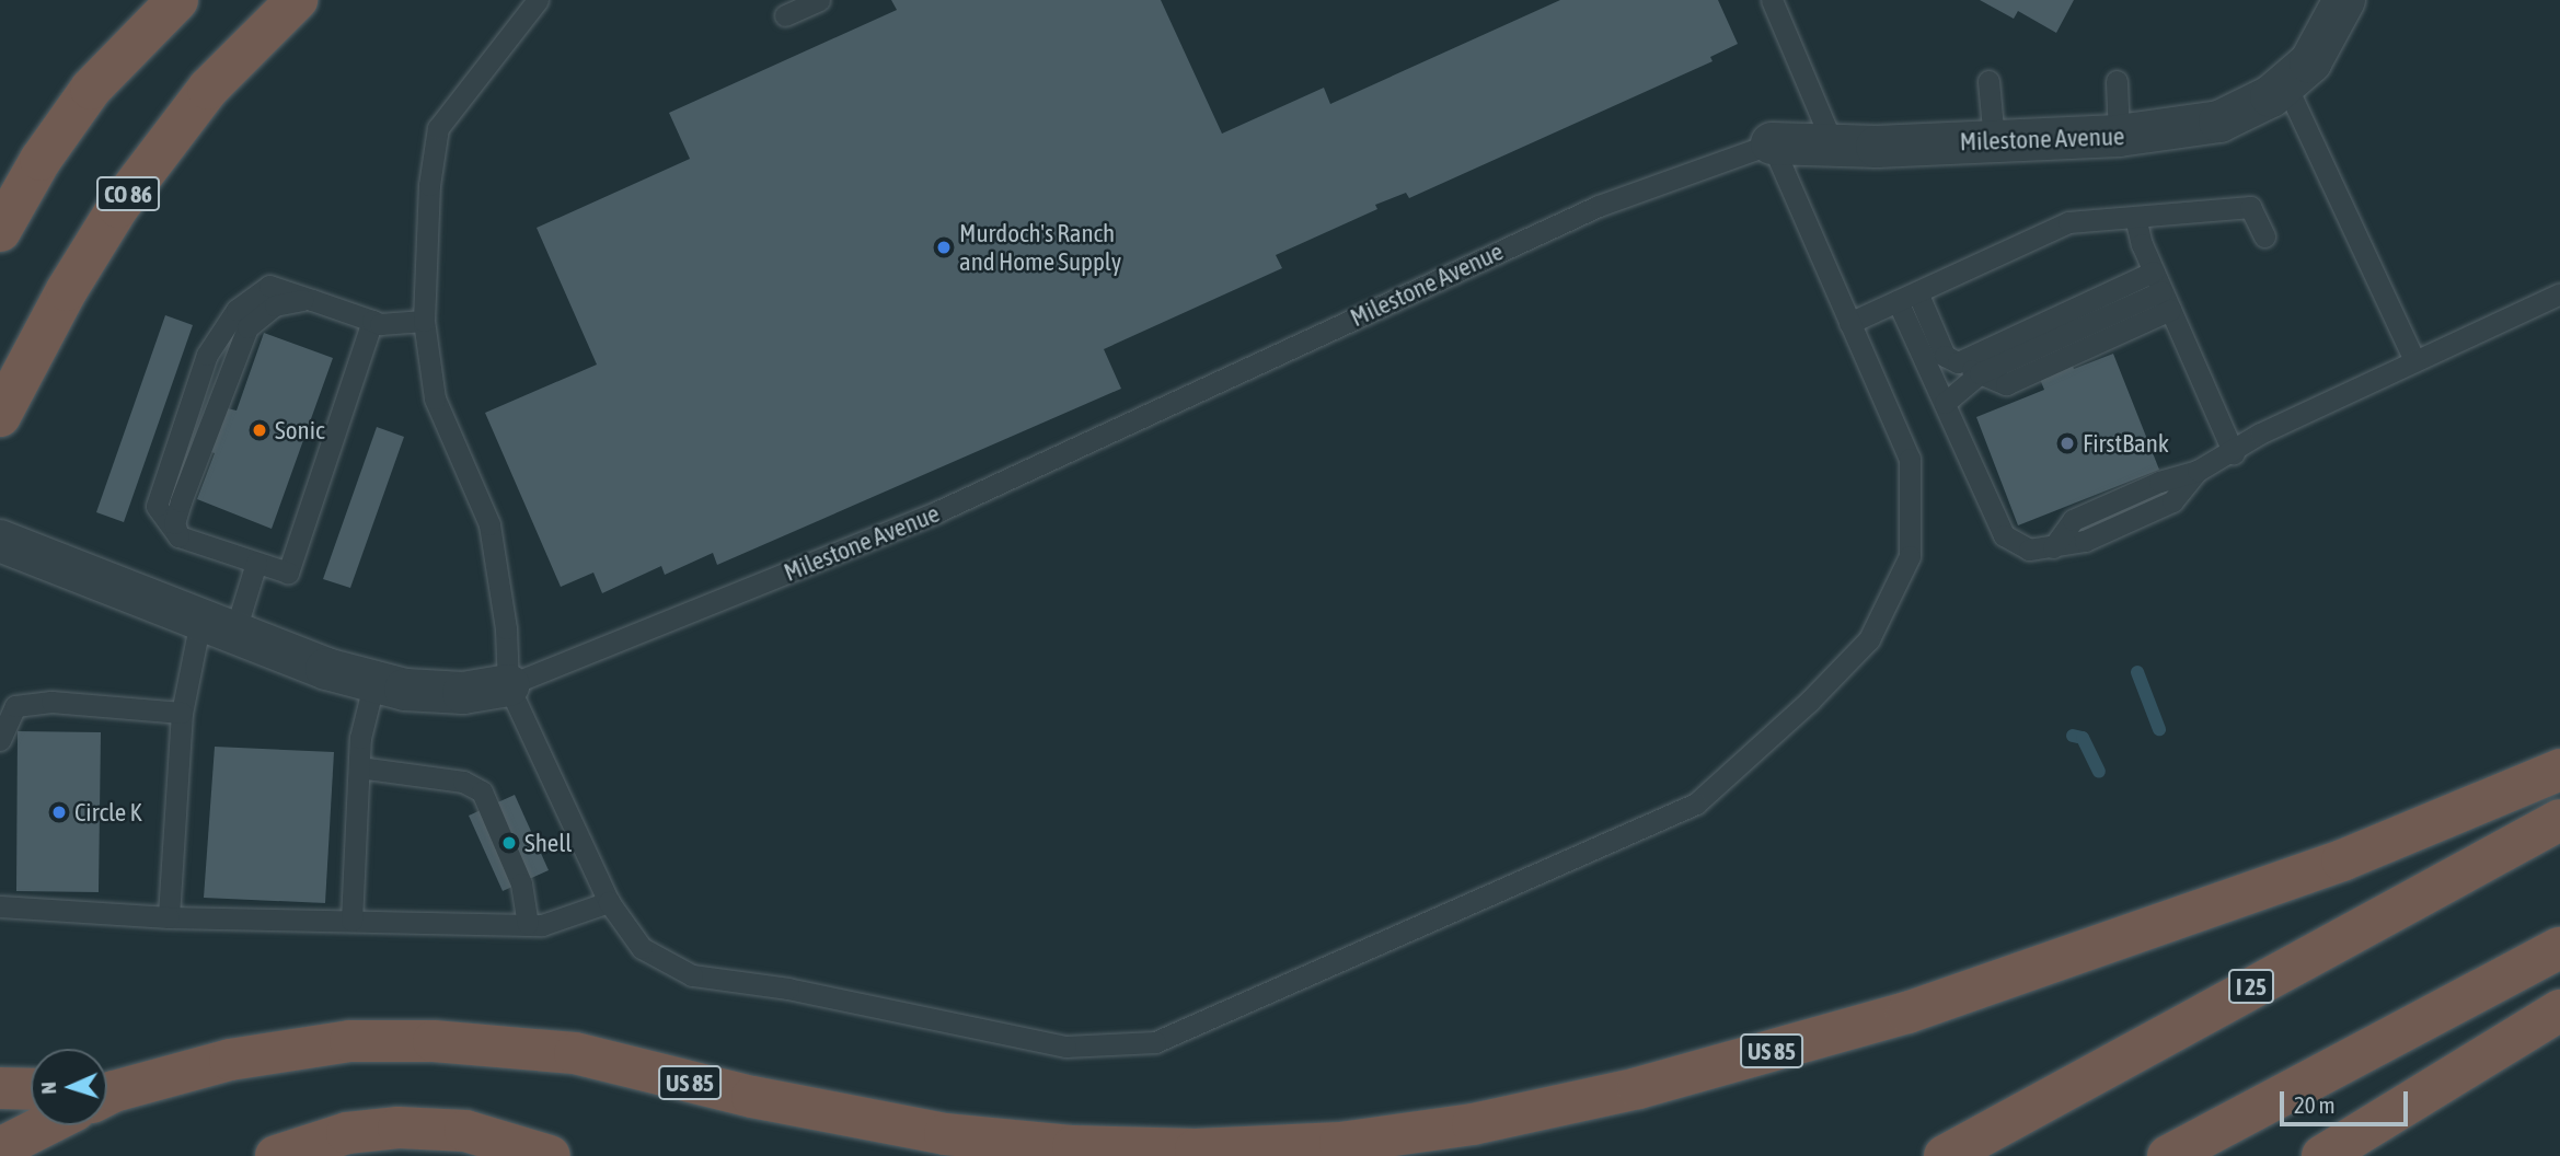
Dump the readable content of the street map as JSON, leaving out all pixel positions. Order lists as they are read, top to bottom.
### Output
{
  "streets": {
    "highway": ["CO 86", "I 25", "US 85"],
    "street": ["Milestone Avenue"]
  },
  "places": [
    "Murdoch's Ranch and Home Supply",
    "Sonic",
    "FirstBank",
    "Circle K",
    "Shell"
  ],
  "scale_bar": "20 m",
  "north": "left"
}
